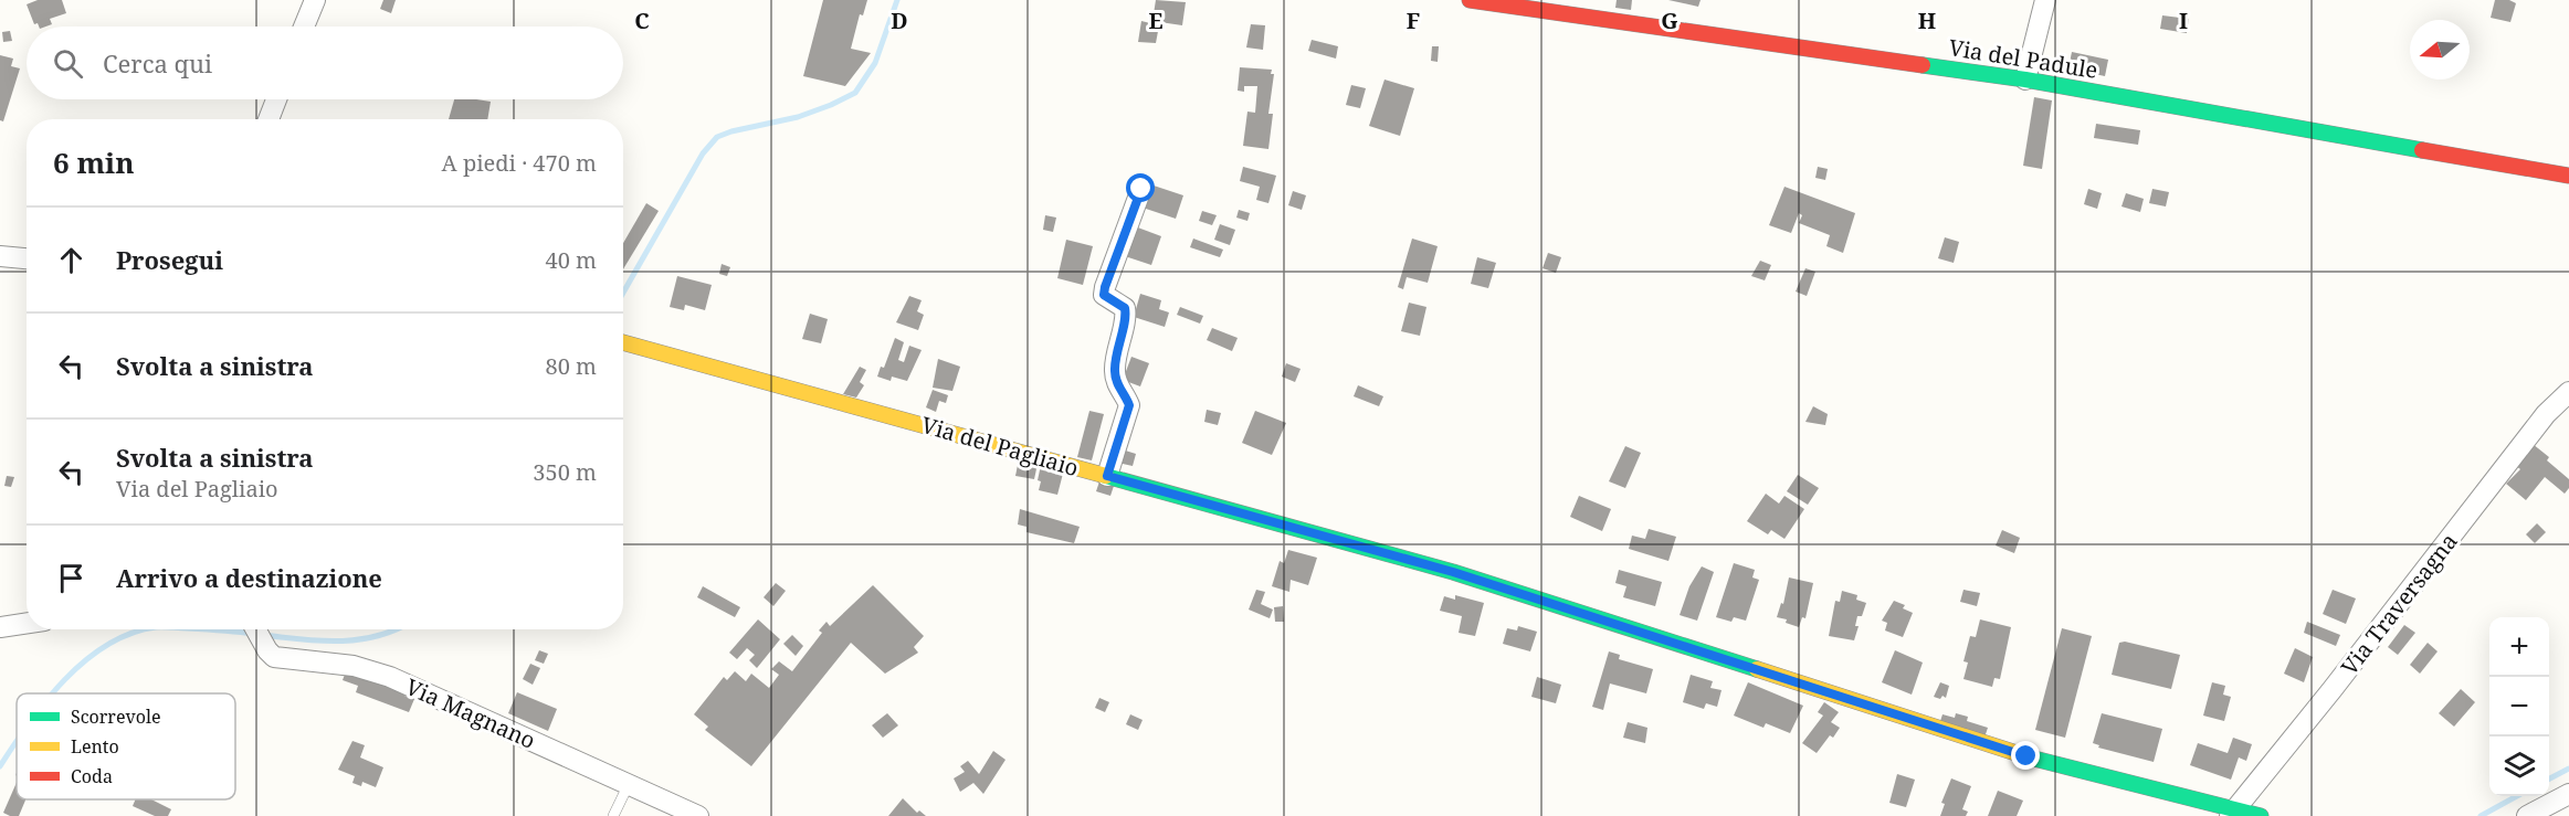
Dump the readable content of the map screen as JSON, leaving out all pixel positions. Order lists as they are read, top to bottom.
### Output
{
  "streets": {
    "street": [
      "Via del Padule",
      "Via del Pagliaio",
      "Via Traversagna",
      "Via Magnano"
    ]
  },
  "crossings": [
    ["Via del Pagliaio", "Via Traversagna"]
  ],
  "legend": ["Scorrevole", "Lento", "Coda"],
  "north": "left",
  "page": {
    "search": "Cerca qui",
    "heading": ["6 min", "A piedi · 470 m"],
    "list": [
      ["Prosegui", "40 m"],
      ["Svolta a sinistra", "80 m"],
      ["Svolta a sinistra", "Via del Pagliaio", "350 m"],
      "Arrivo a destinazione"
    ],
    "map_buttons": ["+", "−"]
  },
  "grid": {
    "columns": [
      "C",
      "D",
      "E",
      "F",
      "G",
      "H",
      "I"
    ]
  }
}
